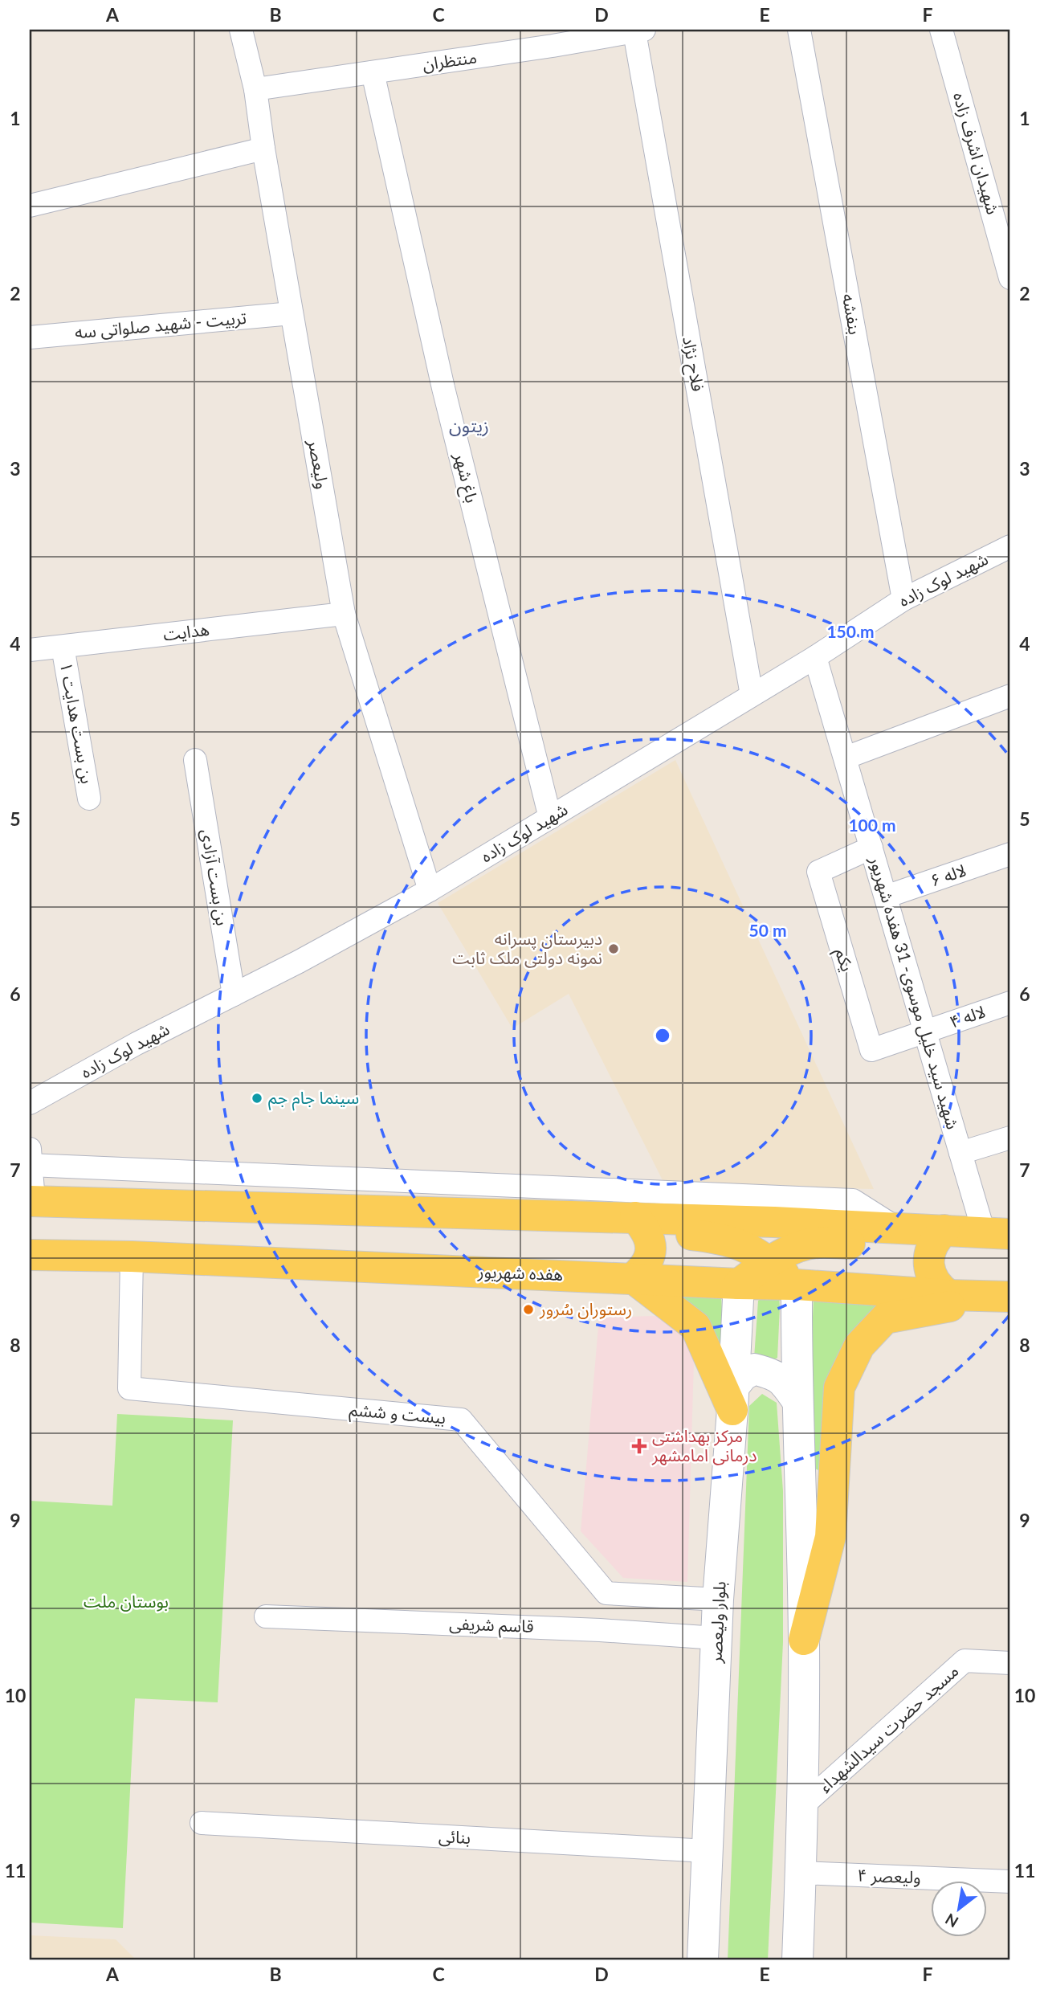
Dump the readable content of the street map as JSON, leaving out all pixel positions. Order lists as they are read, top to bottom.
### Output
{
  "streets": {
    "main road": ["هفده شهریور", "بلوار ولیعصر"],
    "street": [
      "منتظران",
      "شهیدان اشرف زاده",
      "بنفشه",
      "تربیت - شهید صلواتی سه",
      "فلاح نژاد",
      "ولیعصر",
      "باغ شهر",
      "شهید لوک زاده",
      "هدایت",
      "بن بست هدایت ۱",
      "لاله ۶",
      "بن بست آزادی",
      "یکم",
      "شهید سید خلیل موسوی- 31 هفده شهریور",
      "لاله ۴",
      "بیست و ششم",
      "قاسم شریفی",
      "مسجد حضرت سیدالشهداء",
      "بنائی",
      "ولیعصر ۴"
    ]
  },
  "crossings": [
    ["منتظران", "فلاح نژاد"],
    ["منتظران", "ولیعصر"],
    ["منتظران", "باغ شهر"],
    ["بنفشه", "شهید لوک زاده"],
    ["تربیت - شهید صلواتی سه", "ولیعصر"],
    ["فلاح نژاد", "شهید لوک زاده"],
    ["ولیعصر", "شهید لوک زاده"],
    ["ولیعصر", "هدایت"],
    ["باغ شهر", "شهید لوک زاده"],
    ["شهید لوک زاده", "بن بست آزادی"],
    ["شهید لوک زاده", "شهید سید خلیل موسوی- 31 هفده شهریور"],
    ["هدایت", "بن بست هدایت ۱"],
    ["لاله ۶", "شهید سید خلیل موسوی- 31 هفده شهریور"],
    ["یکم", "شهید سید خلیل موسوی- 31 هفده شهریور"],
    ["یکم", "لاله ۴"],
    ["شهید سید خلیل موسوی- 31 هفده شهریور", "لاله ۴"],
    ["هفده شهریور", "بیست و ششم"],
    ["هفده شهریور", "بلوار ولیعصر"],
    ["بلوار ولیعصر", "قاسم شریفی"],
    ["بلوار ولیعصر", "بنائی"]
  ],
  "districts": ["زیتون"],
  "parks": ["بوستان ملت"],
  "places": {
    "other": ["دبیرستان پسرانه نمونه دولتی ملک ثابت", "سینما جام جم", "رستوران سُرور"],
    "health": ["مرکز بهداشتی درمانی امامشهر"]
  },
  "north": "bottom left",
  "grid": {
    "columns": [
      "A",
      "B",
      "C",
      "D",
      "E",
      "F"
    ],
    "rows": [
      "1",
      "2",
      "3",
      "4",
      "5",
      "6",
      "7",
      "8",
      "9",
      "10",
      "11"
    ]
  },
  "rings": ["150 m", "100 m", "50 m"]
}
